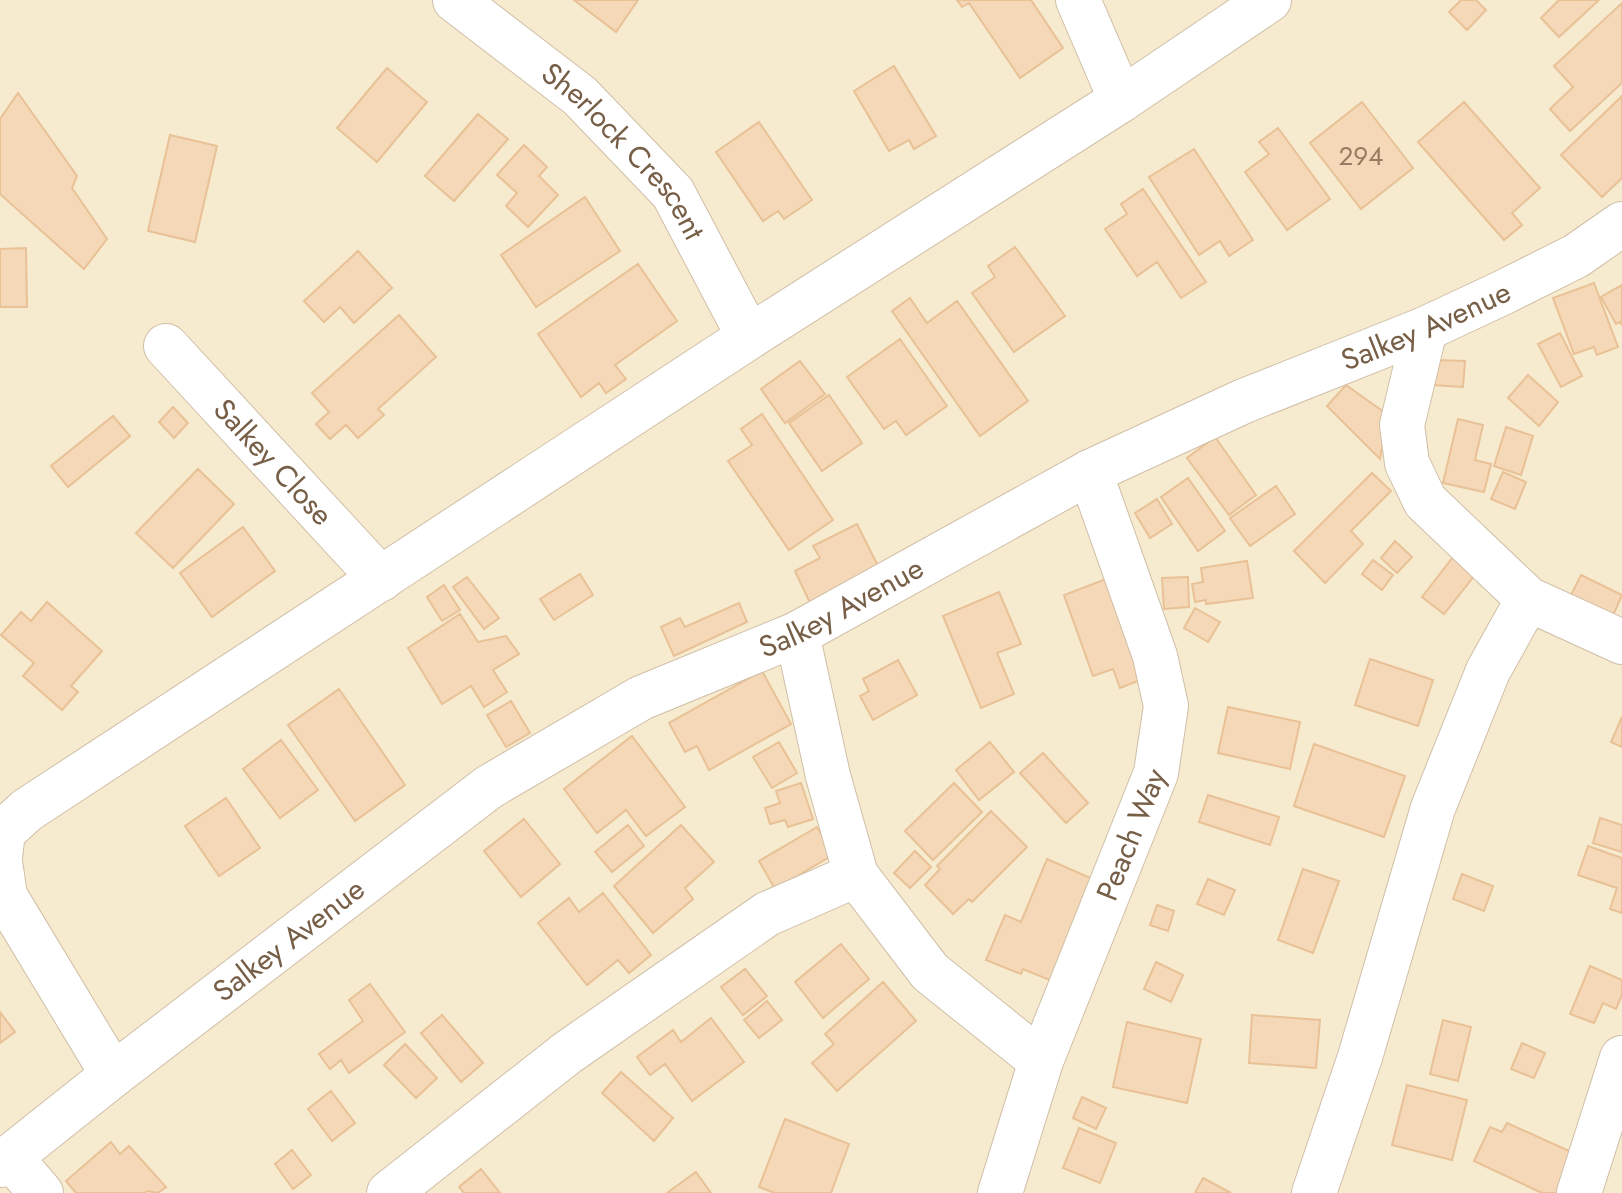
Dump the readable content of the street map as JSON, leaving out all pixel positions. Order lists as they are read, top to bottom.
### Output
{
  "streets": {
    "street": [
      "Sherlock Crescent",
      "Salkey Avenue",
      "Salkey Close",
      "Peach Way"
    ]
  },
  "crossings": [
    ["Salkey Avenue", "Peach Way"]
  ],
  "house_numbers": ["294"]
}
